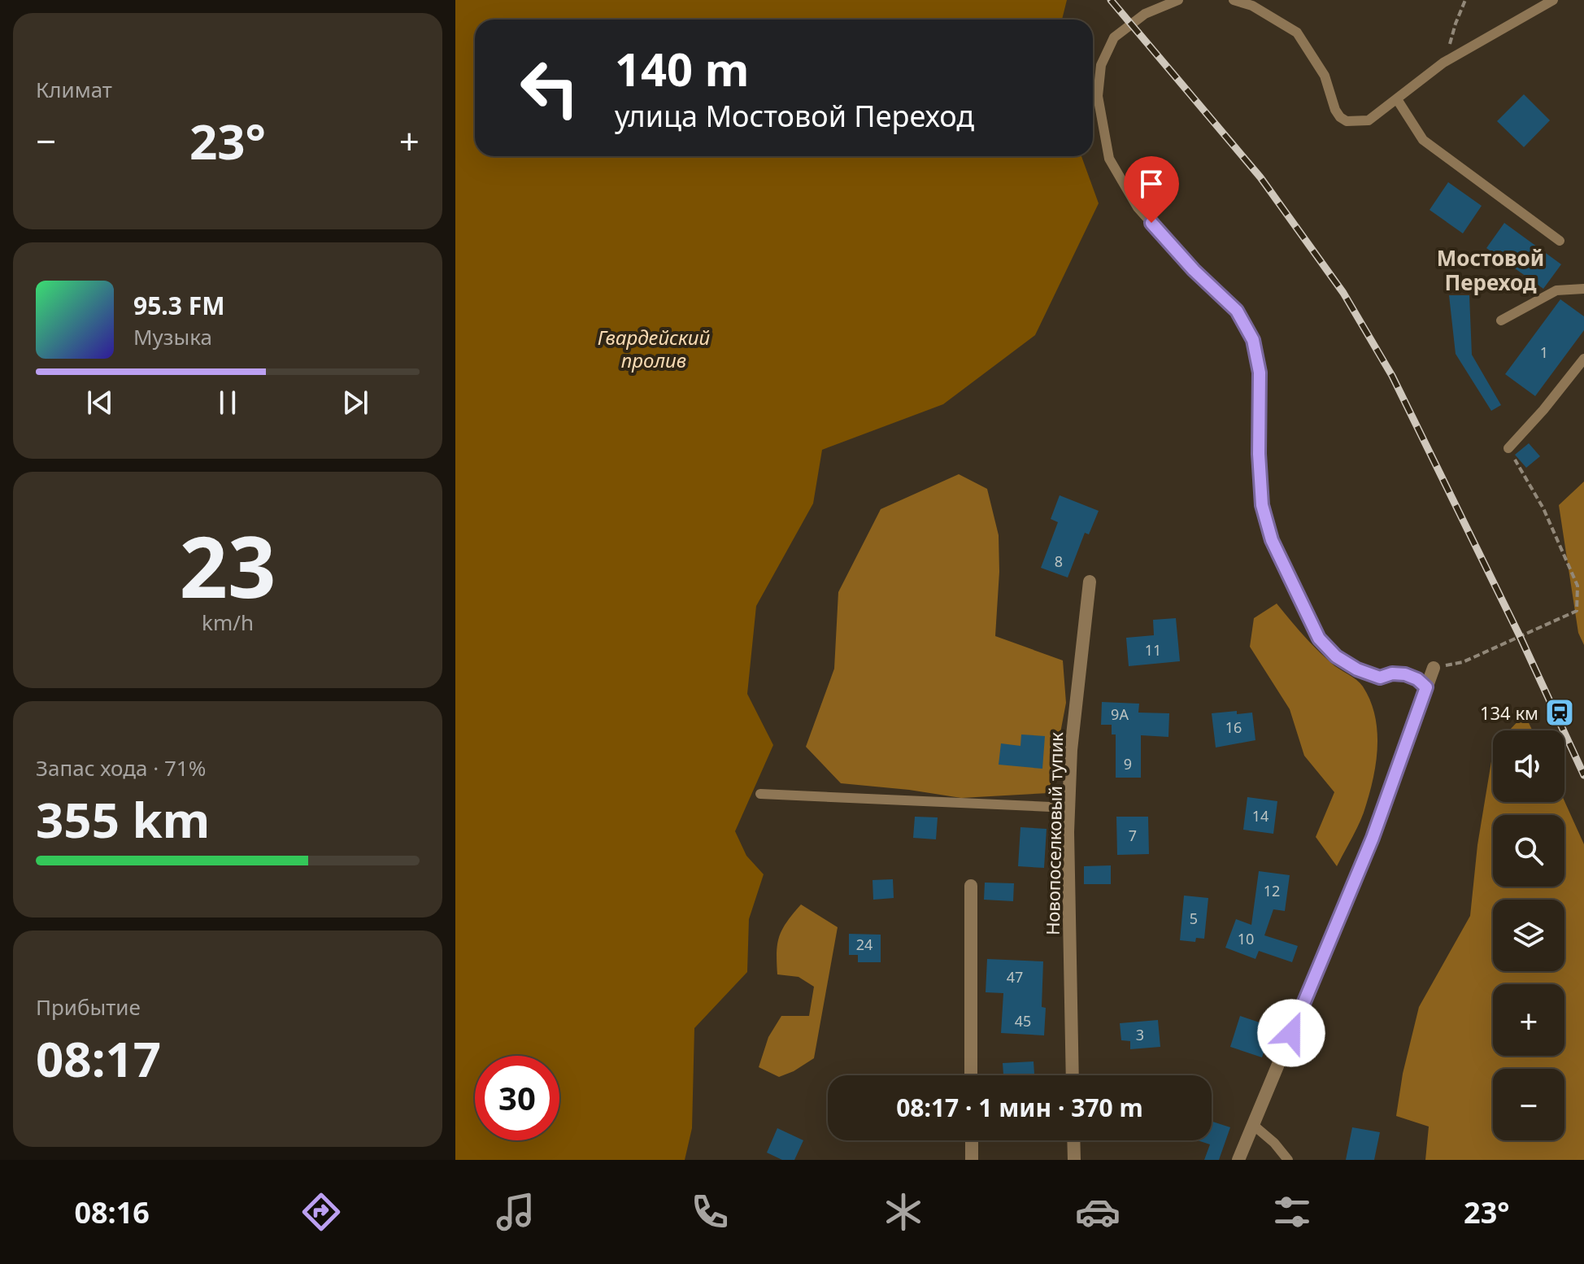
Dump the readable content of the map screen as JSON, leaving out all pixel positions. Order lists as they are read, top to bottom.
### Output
{
  "streets": {
    "street": ["Новопоселковый тупик"]
  },
  "districts": ["Мостовой Переход"],
  "water": ["Гвардейский пролив"],
  "places": {
    "station": ["134 км"]
  },
  "house_numbers": [
    "1",
    "8",
    "11",
    "9А",
    "16",
    "9",
    "14",
    "7",
    "12",
    "5",
    "10",
    "24",
    "47",
    "45",
    "3"
  ],
  "page": {
    "tile": [
      "Климат",
      ["23", "km/h"],
      ["Запас хода · 71%", "355 km"],
      ["Прибытие", "08:17"]
    ],
    "turn": ["140 m", "улица Мостовой Переход"],
    "heat": ["−", "23°", "+"],
    "song": ["95.3 FM", "Музыка"],
    "map_buttons": ["+", "−"],
    "limit": "30",
    "trip": "08:17 · 1 мин · 370 m",
    "tabs": ["08:16", "23°"]
  }
}
